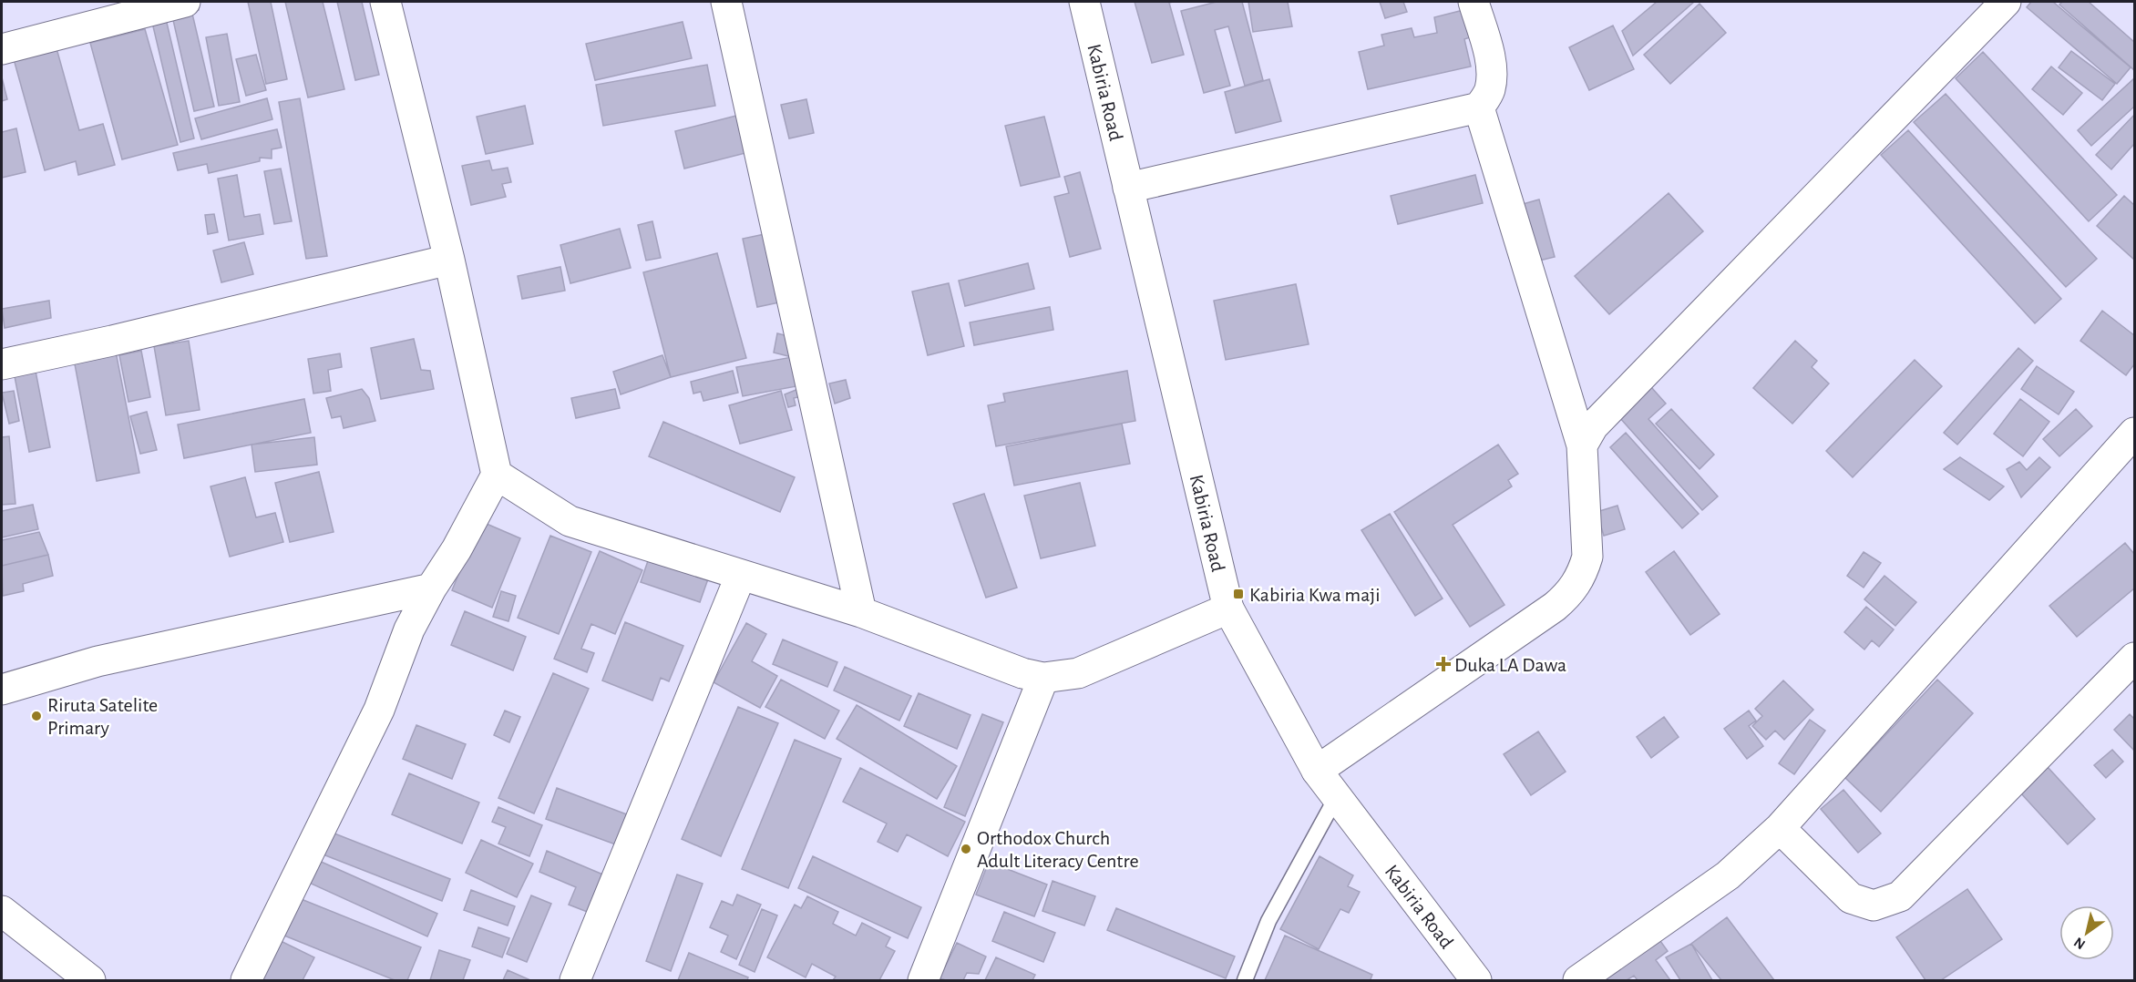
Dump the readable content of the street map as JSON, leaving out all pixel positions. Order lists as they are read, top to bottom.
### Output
{
  "streets": {
    "street": ["Kabiria Road"]
  },
  "places": {
    "transit": ["Kabiria Kwa maji"],
    "health": ["Duka LA Dawa"],
    "other": ["Riruta Satelite Primary", "Orthodox Church Adult Literacy Centre"]
  },
  "north": "bottom left"
}
